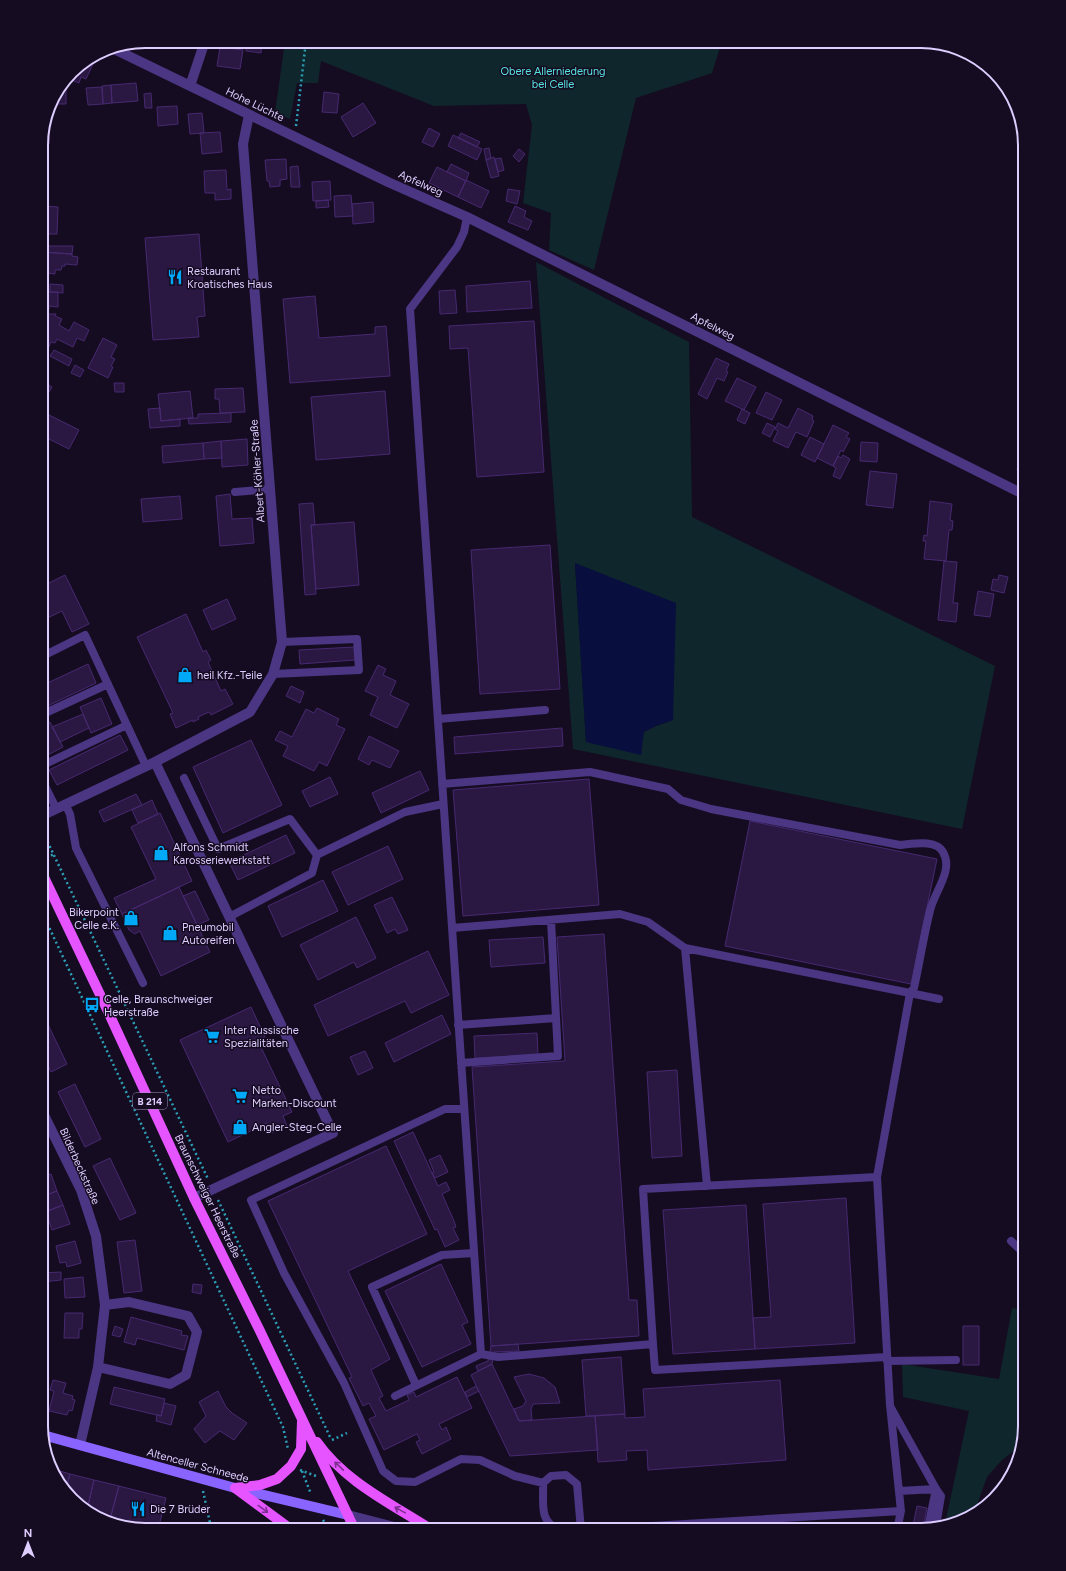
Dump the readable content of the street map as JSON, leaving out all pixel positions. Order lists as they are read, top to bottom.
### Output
{
  "streets": {
    "main road": ["B 214", "Braunschweiger Heerstraße", "Altenceller Schneede"],
    "street": [
      "Hohe Lüchte",
      "Apfelweg",
      "Albert-Köhler-Straße",
      "Bilderbeckstraße"
    ]
  },
  "crossings": [
    ["Hohe Lüchte", "Apfelweg"],
    ["Hohe Lüchte", "Albert-Köhler-Straße"],
    ["Bilderbeckstraße", "Altenceller Schneede"],
    ["Braunschweiger Heerstraße", "Altenceller Schneede"]
  ],
  "parks": ["Obere Allerniederung bei Celle"],
  "places": {
    "restaurant": ["Restaurant Kroatisches Haus", "Die 7 Brüder"],
    "shop": [
      "heil Kfz.-Teile",
      "Alfons Schmidt Karosseriewerkstatt",
      "Bikerpoint Celle e.K.",
      "Pneumobil Autoreifen",
      "Angler-Steg-Celle"
    ],
    "bus stop": ["Celle, Braunschweiger Heerstraße"],
    "supermarket": ["Inter Russische Spezialitäten", "Netto Marken-Discount"]
  },
  "north": "top"
}
